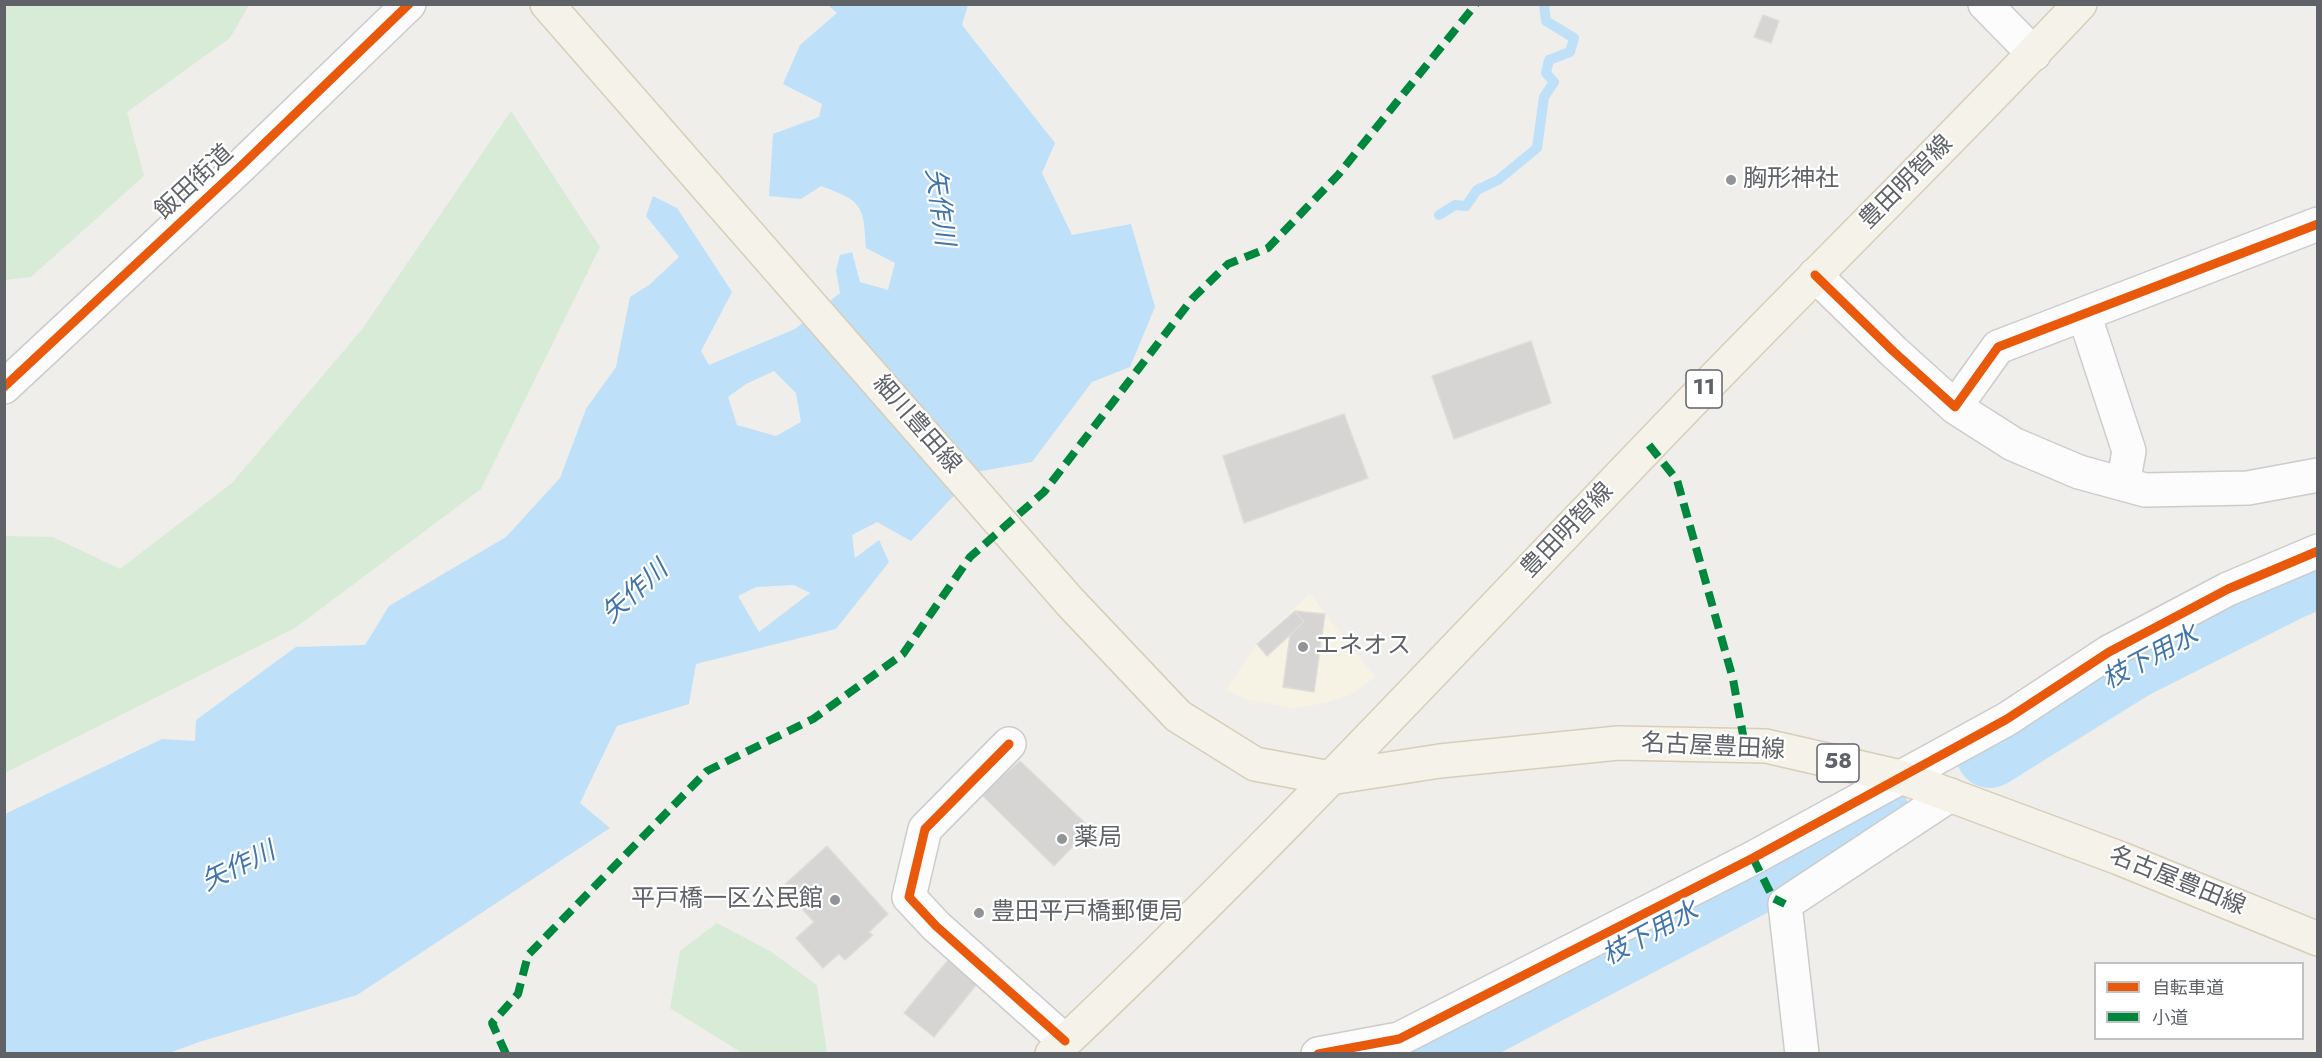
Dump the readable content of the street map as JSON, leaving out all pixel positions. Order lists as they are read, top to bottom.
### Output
{
  "streets": {
    "main road": [
      "豊田明智線",
      "11",
      "細川豊田線",
      "名古屋豊田線",
      "58"
    ],
    "street": ["飯田街道"]
  },
  "crossings": [
    ["豊田明智線", "細川豊田線"],
    ["豊田明智線", "名古屋豊田線"],
    ["細川豊田線", "名古屋豊田線"]
  ],
  "water": ["矢作川", "枝下用水"],
  "places": [
    "胸形神社",
    "エネオス",
    "薬局",
    "平戸橋一区公民館",
    "豊田平戸橋郵便局"
  ],
  "legend": ["自転車道", "小道"]
}
